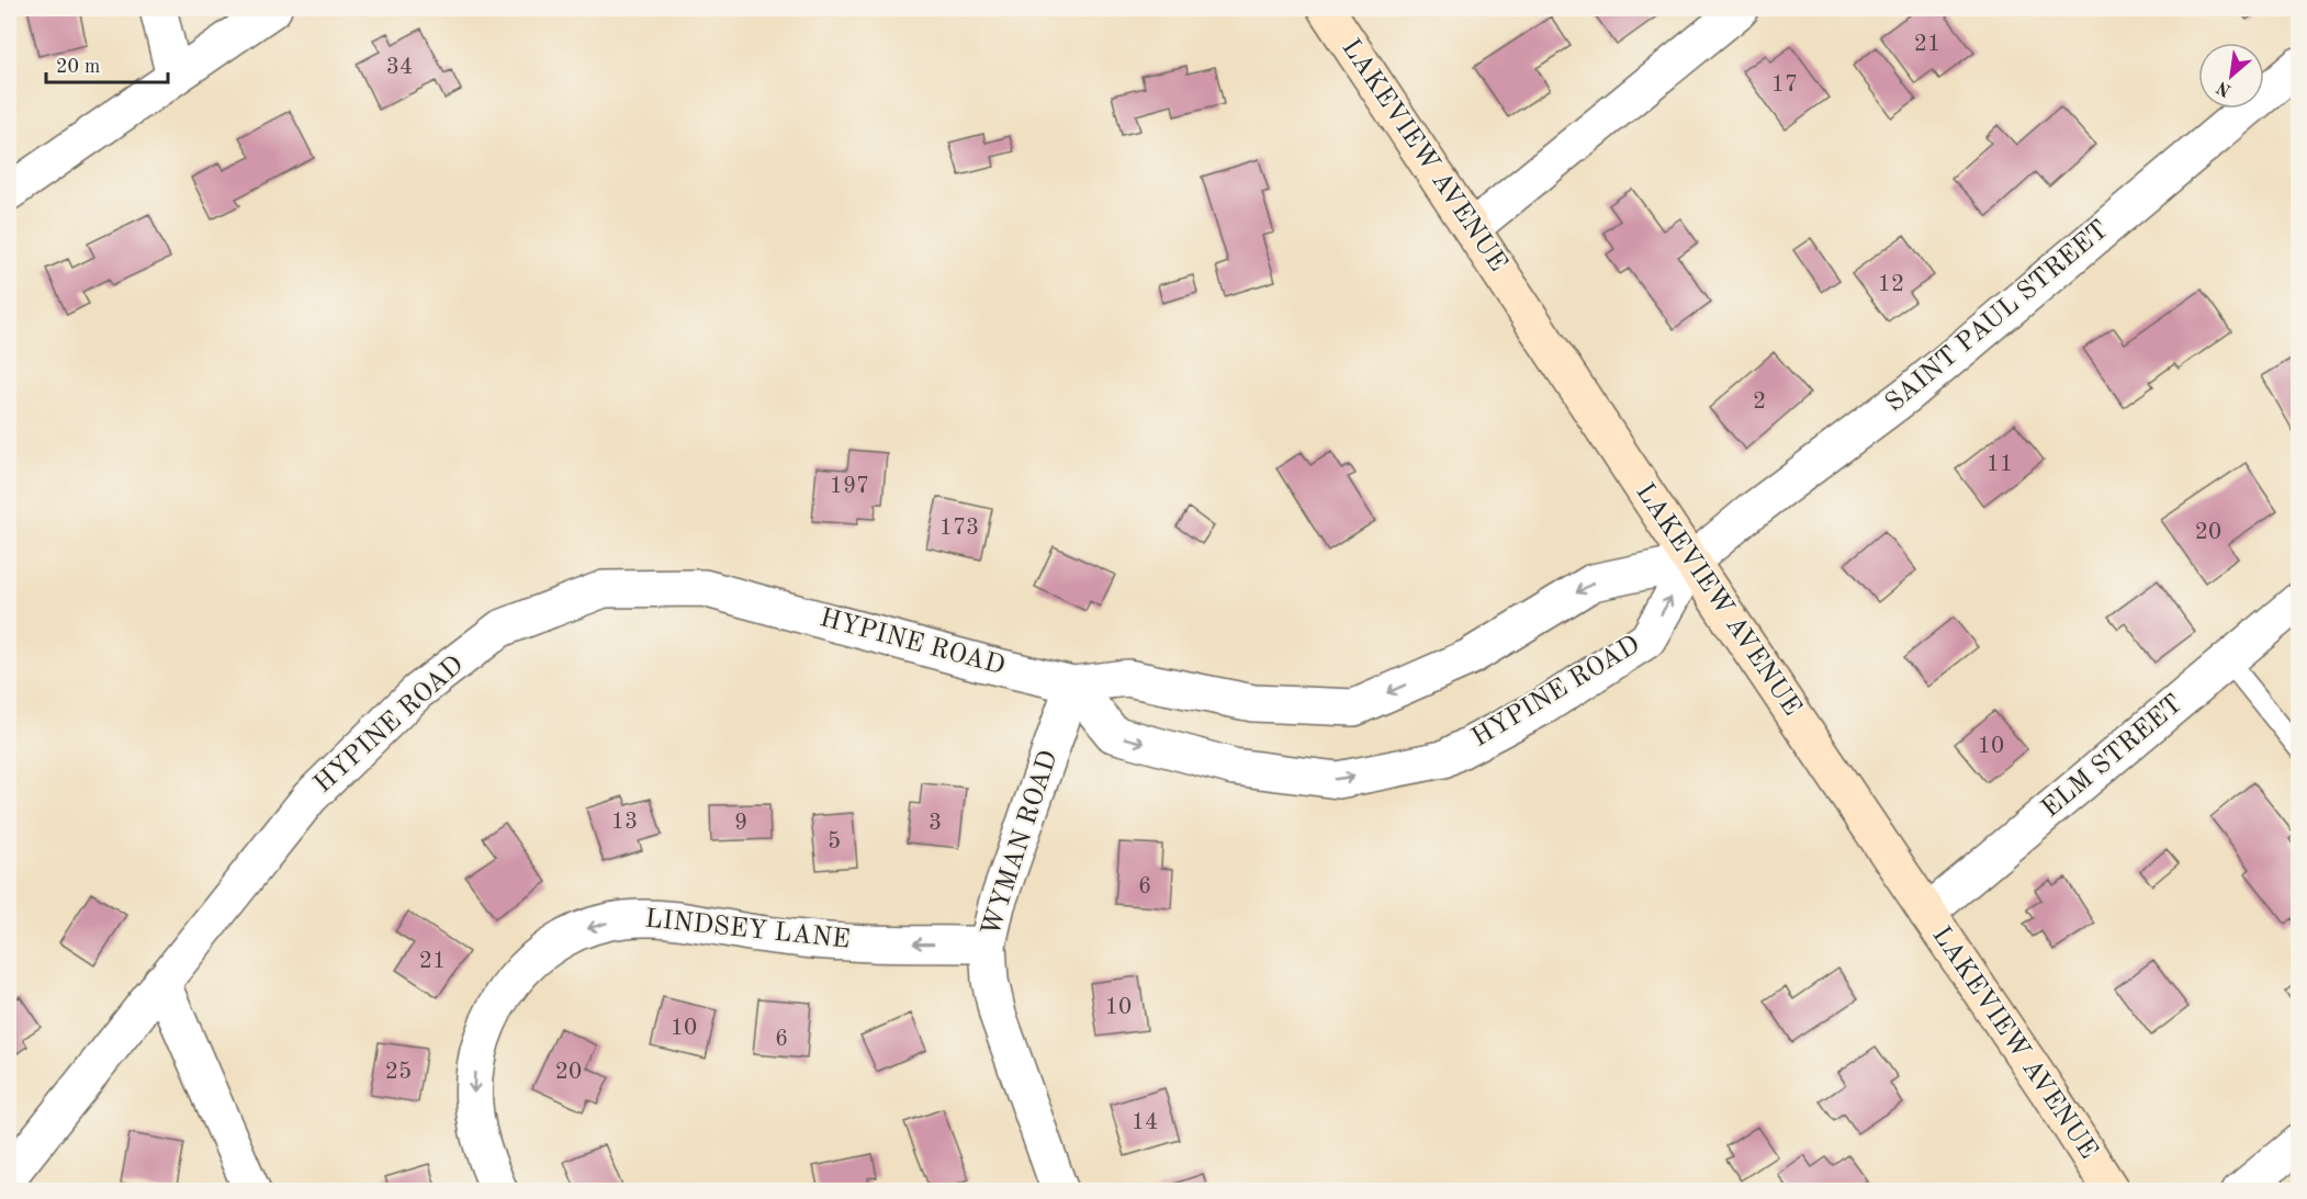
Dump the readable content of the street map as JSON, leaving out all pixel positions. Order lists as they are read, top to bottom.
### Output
{
  "streets": {
    "main road": ["LAKEVIEW AVENUE"],
    "street": [
      "SAINT PAUL STREET",
      "HYPINE ROAD",
      "ELM STREET",
      "WYMAN ROAD",
      "LINDSEY LANE"
    ]
  },
  "crossings": [
    ["LAKEVIEW AVENUE", "SAINT PAUL STREET"],
    ["LAKEVIEW AVENUE", "HYPINE ROAD"],
    ["LAKEVIEW AVENUE", "ELM STREET"],
    ["SAINT PAUL STREET", "HYPINE ROAD"],
    ["HYPINE ROAD", "WYMAN ROAD"],
    ["WYMAN ROAD", "LINDSEY LANE"]
  ],
  "house_numbers": [
    "21",
    "34",
    "17",
    "12",
    "2",
    "11",
    "197",
    "173",
    "20",
    "10",
    "13",
    "9",
    "3",
    "5",
    "6",
    "21",
    "10",
    "10",
    "6",
    "25",
    "20",
    "14"
  ],
  "scale_bar": "20 m",
  "north": "bottom left"
}
